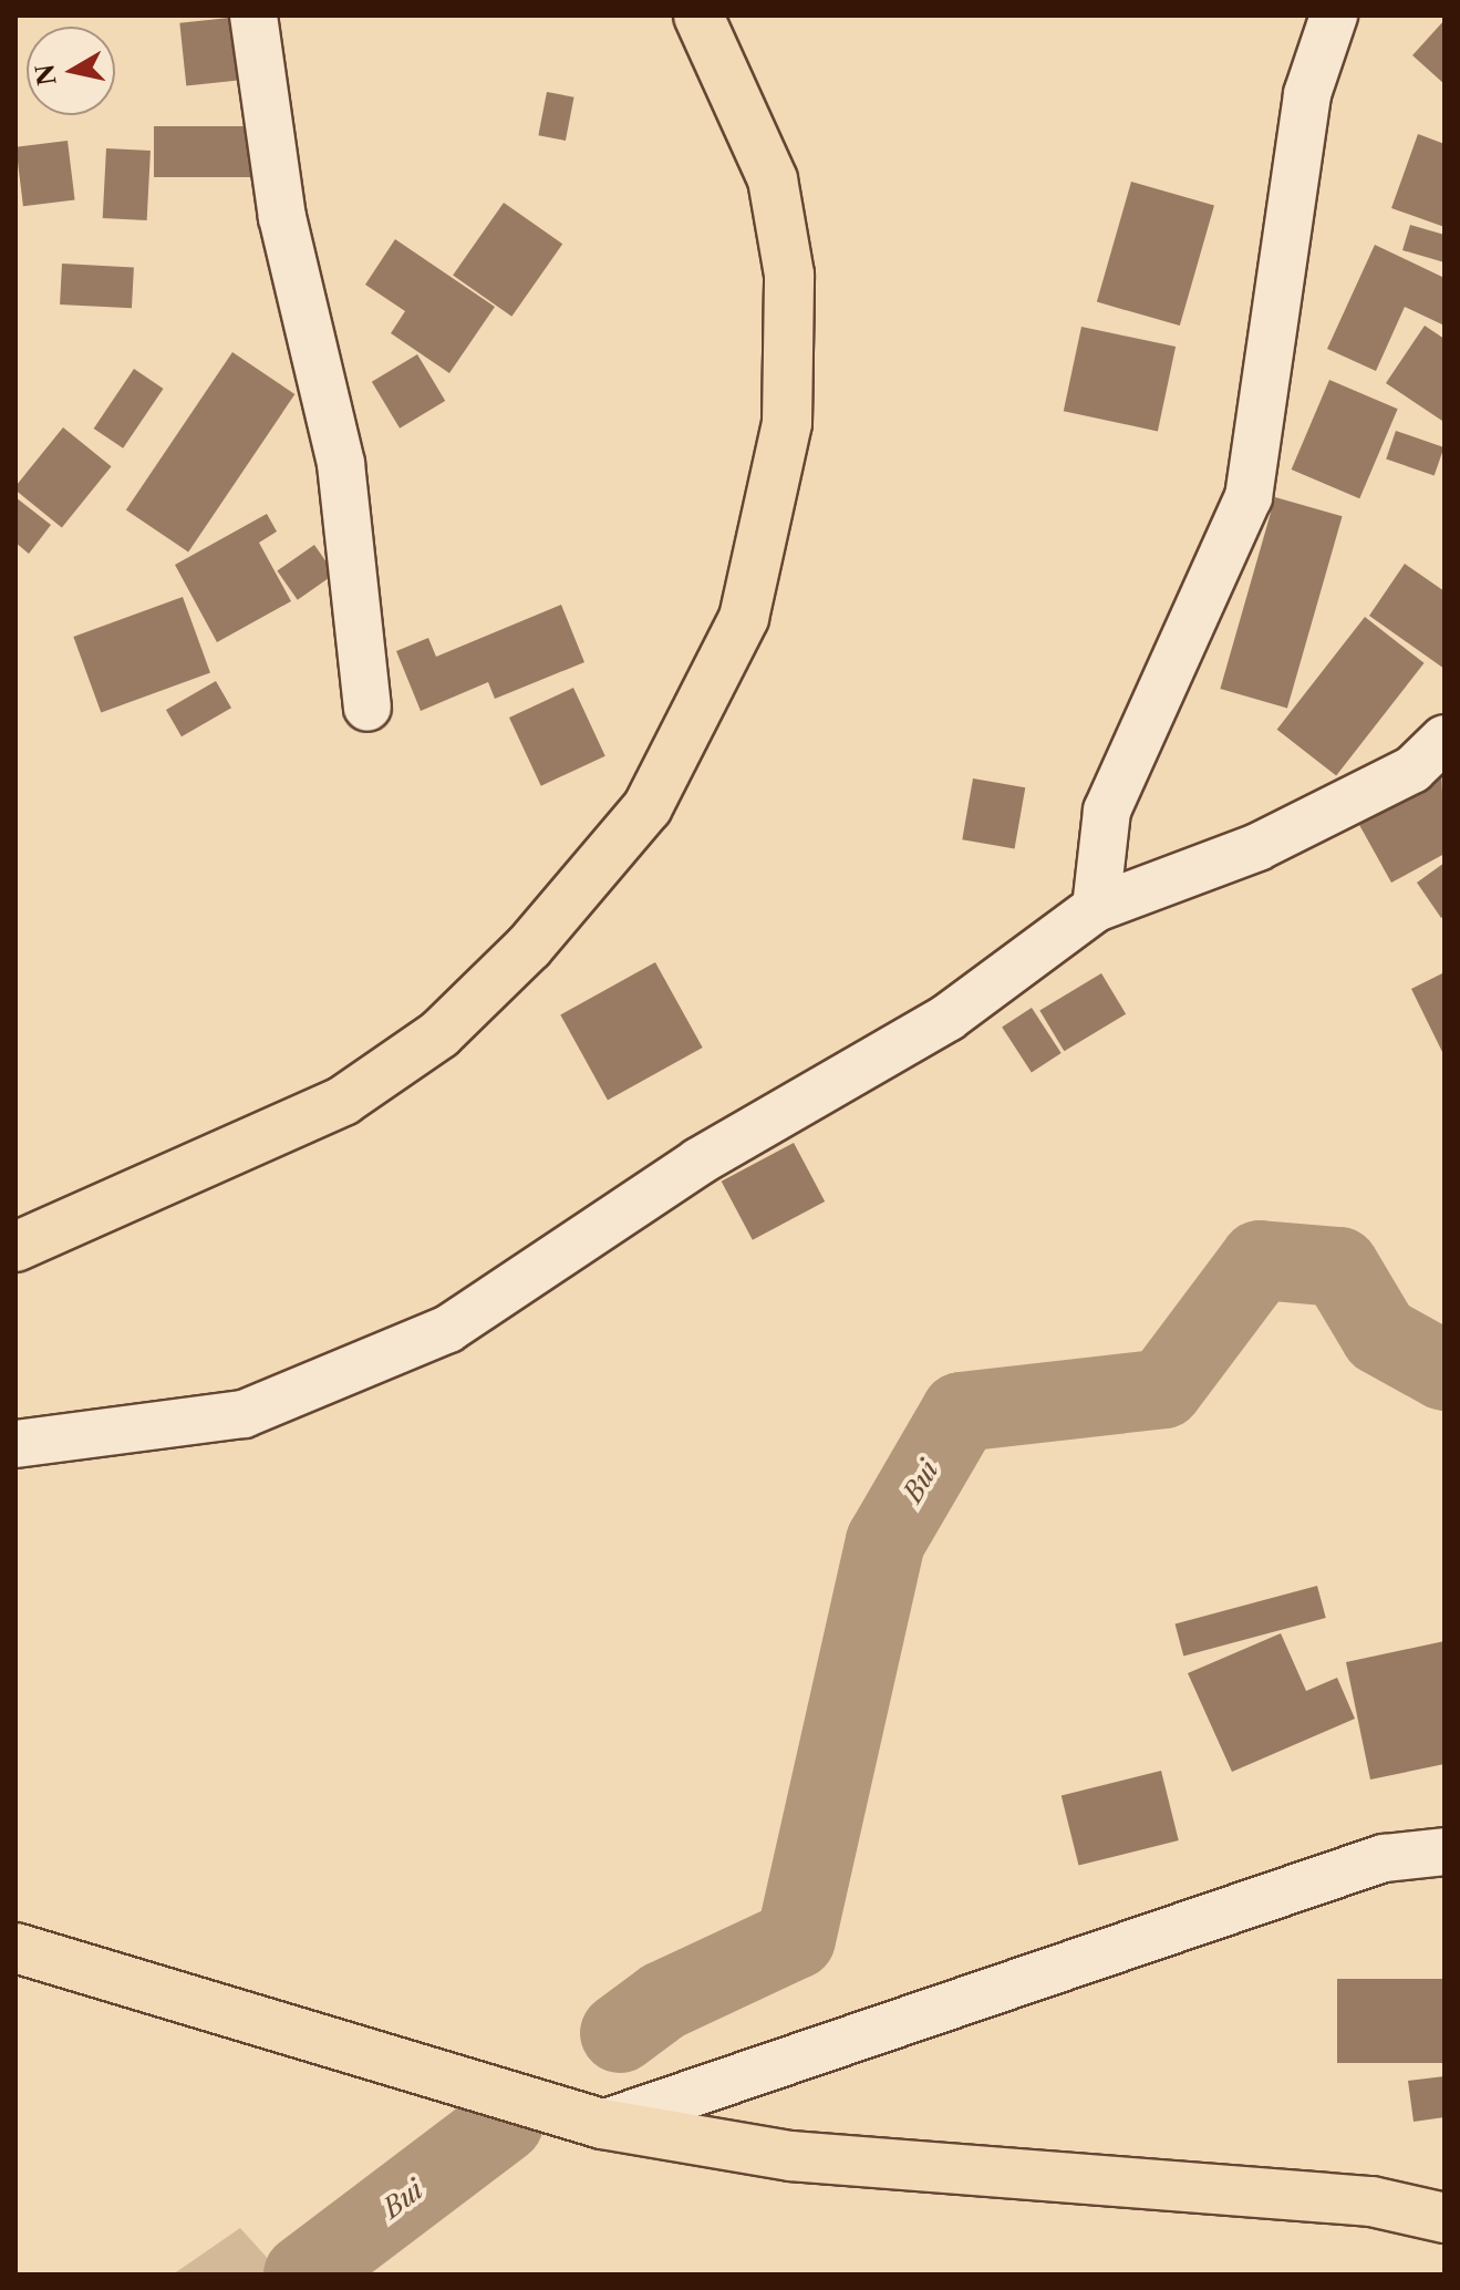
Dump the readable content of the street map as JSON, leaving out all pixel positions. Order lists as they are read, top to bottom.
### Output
{
  "water": ["Bui"],
  "north": "left"
}
